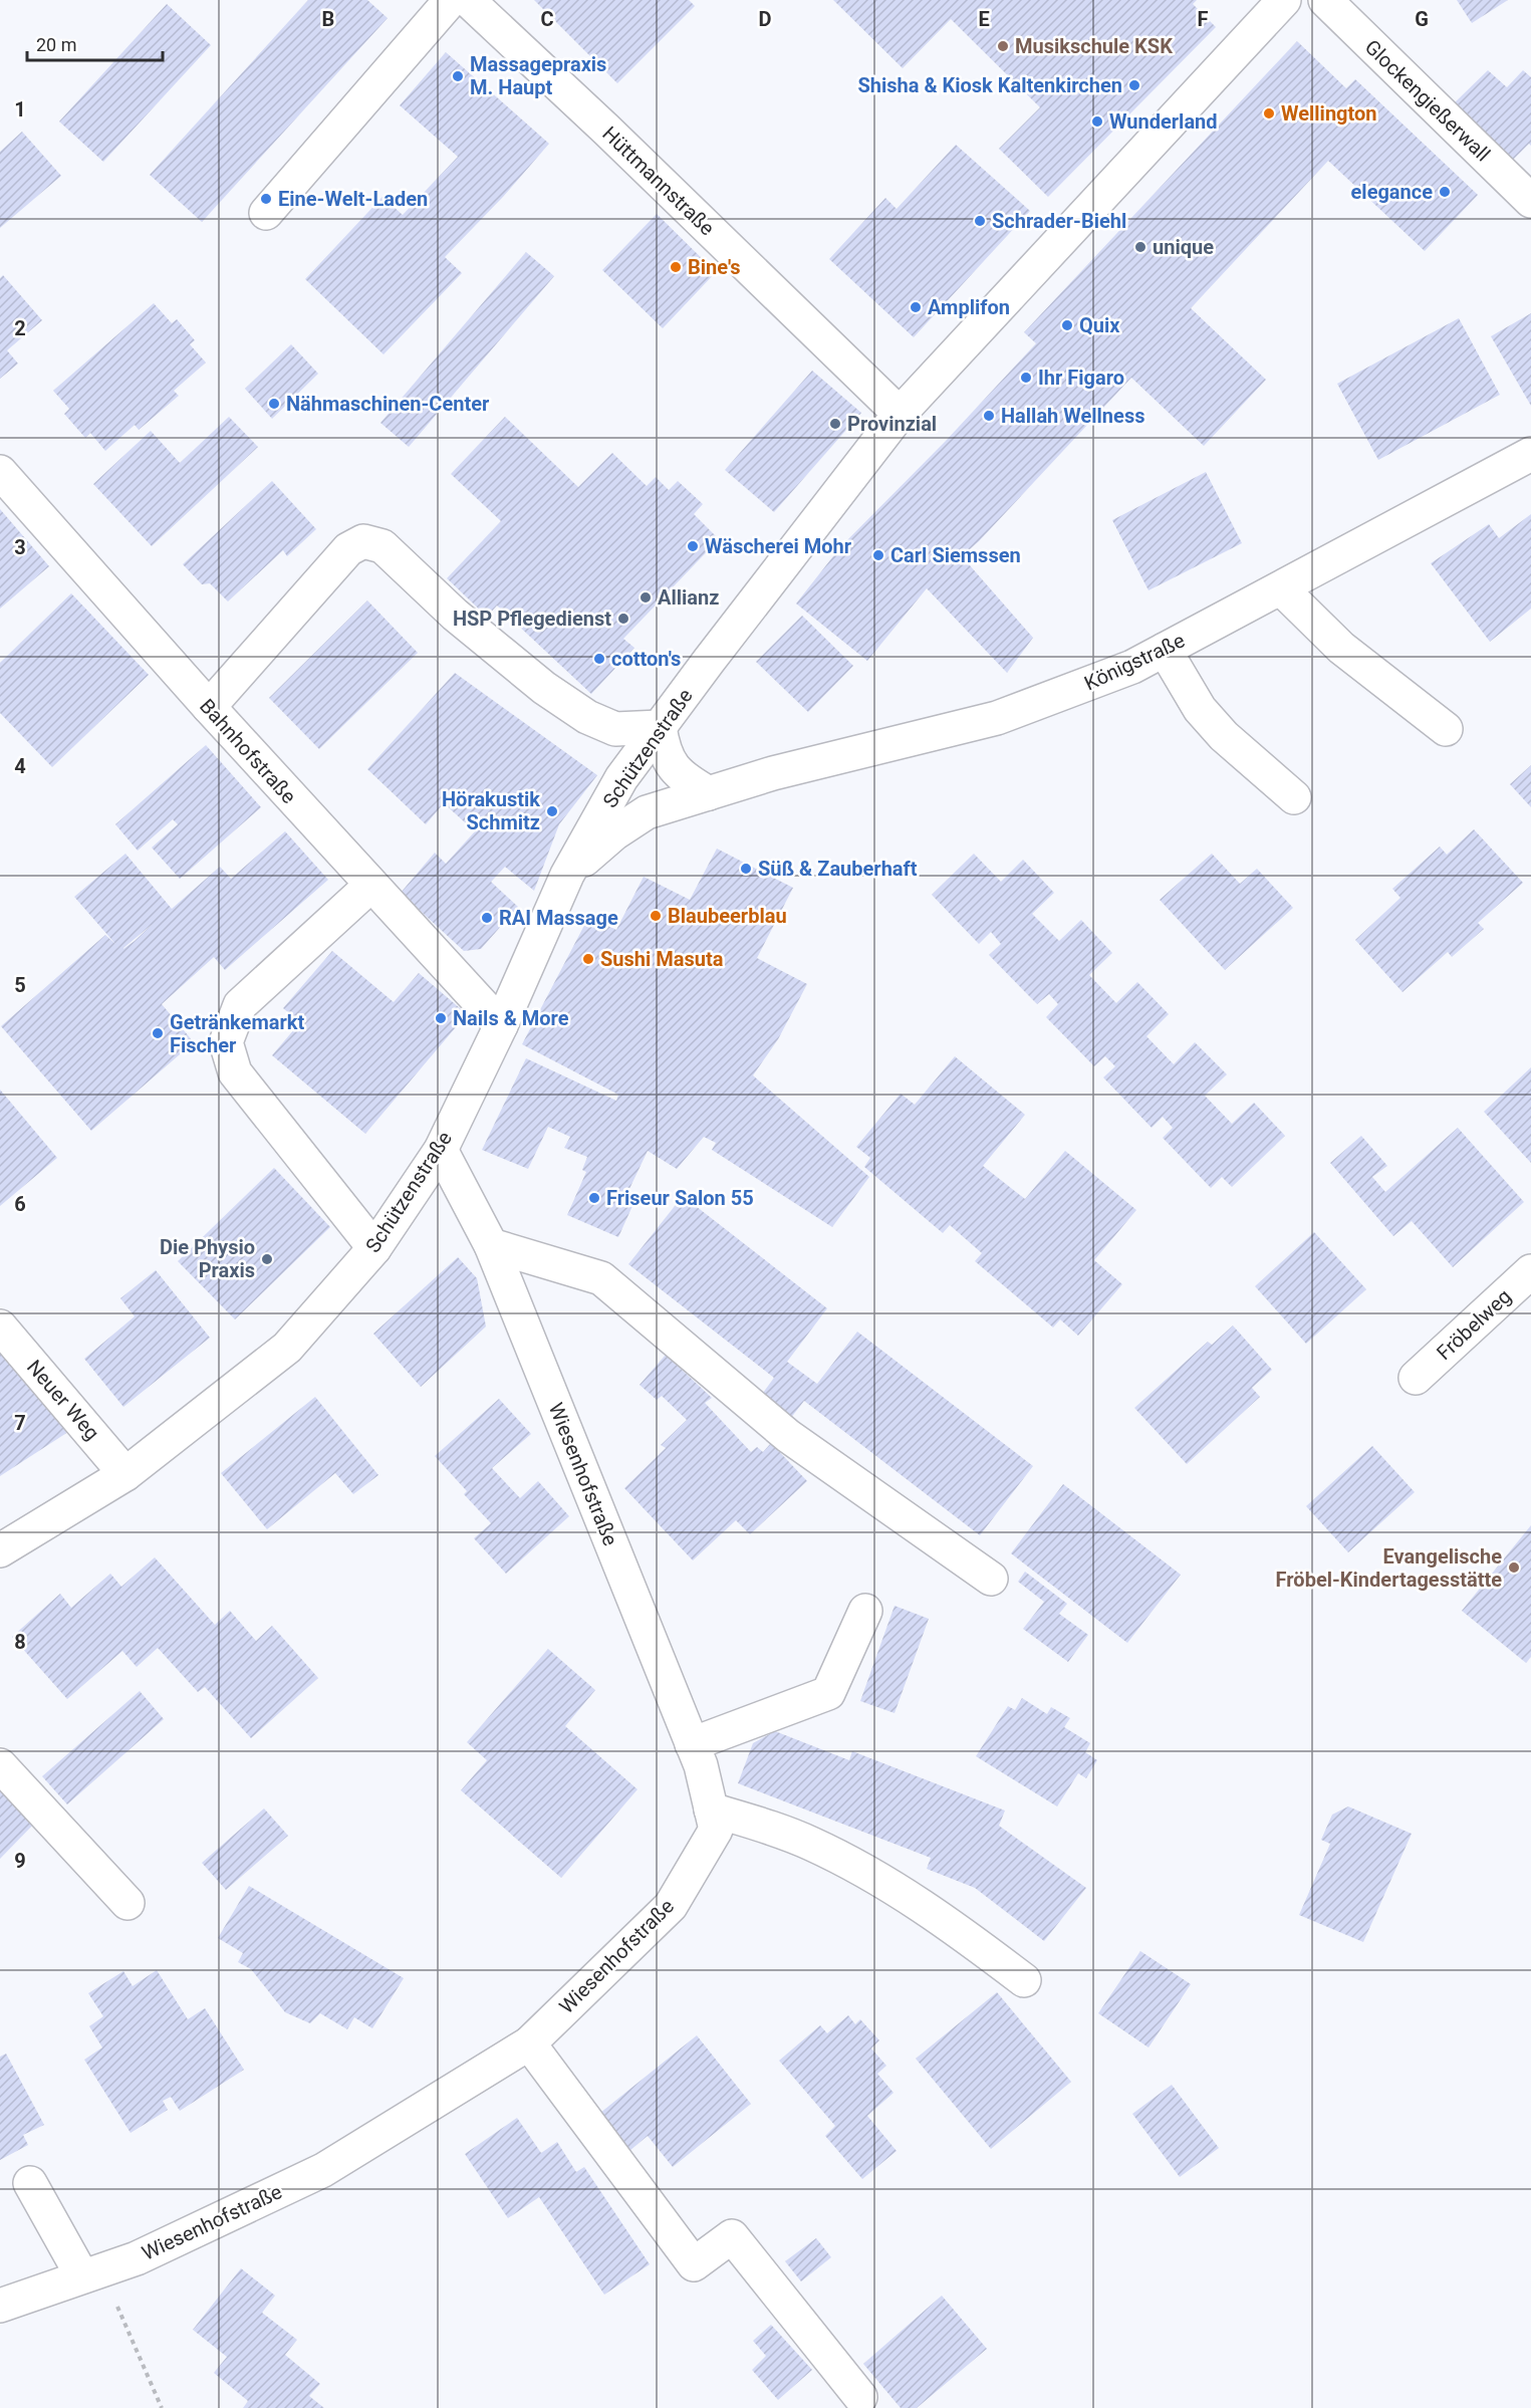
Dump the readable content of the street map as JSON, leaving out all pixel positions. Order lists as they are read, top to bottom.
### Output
{
  "streets": {
    "street": [
      "Glockengießerwall",
      "Hüttmannstraße",
      "Königstraße",
      "Schützenstraße",
      "Bahnhofstraße",
      "Fröbelweg",
      "Neuer Weg",
      "Wiesenhofstraße"
    ]
  },
  "crossings": [
    ["Hüttmannstraße", "Schützenstraße"],
    ["Königstraße", "Schützenstraße"],
    ["Schützenstraße", "Bahnhofstraße"],
    ["Schützenstraße", "Neuer Weg"],
    ["Schützenstraße", "Wiesenhofstraße"]
  ],
  "places": [
    "Musikschule KSK",
    "Massagepraxis M. Haupt",
    "Shisha & Kiosk Kaltenkirchen",
    "Wellington",
    "Wunderland",
    "elegance",
    "Eine-Welt-Laden",
    "Schrader-Biehl",
    "unique",
    "Bine's",
    "Amplifon",
    "Quix",
    "Ihr Figaro",
    "Nähmaschinen-Center",
    "Hallah Wellness",
    "Provinzial",
    "Wäscherei Mohr",
    "Carl Siemssen",
    "Allianz",
    "HSP Pflegedienst",
    "cotton's",
    "Hörakustik Schmitz",
    "Süß & Zauberhaft",
    "Blaubeerblau",
    "RAI Massage",
    "Sushi Masuta",
    "Nails & More",
    "Getränkemarkt Fischer",
    "Friseur Salon 55",
    "Die Physio Praxis",
    "Evangelische Fröbel-Kindertagesstätte"
  ],
  "scale_bar": "20 m",
  "grid": {
    "columns": [
      "B",
      "C",
      "D",
      "E",
      "F",
      "G"
    ],
    "rows": [
      "1",
      "2",
      "3",
      "4",
      "5",
      "6",
      "7",
      "8",
      "9"
    ]
  }
}
